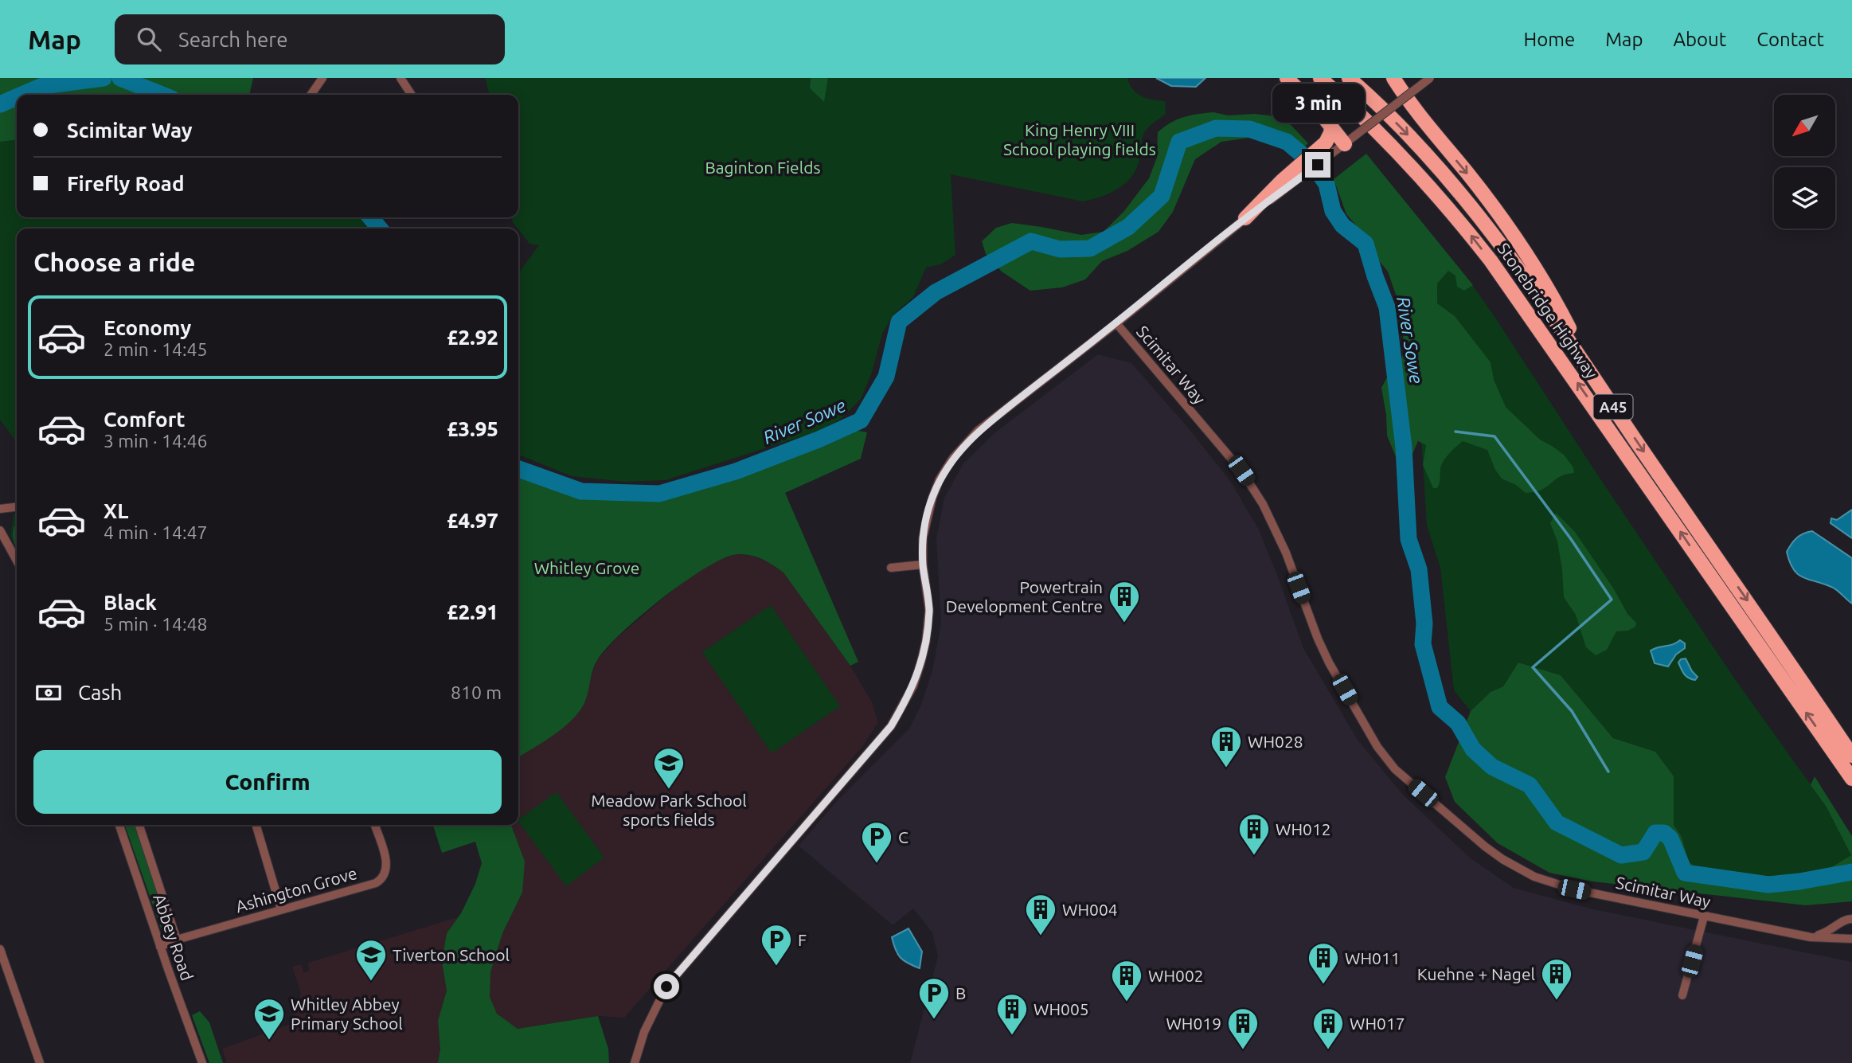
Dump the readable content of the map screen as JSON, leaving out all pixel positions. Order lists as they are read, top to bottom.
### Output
{
  "streets": {
    "highway": ["Stonebridge Highway", "A45"],
    "street": ["Scimitar Way", "Ashington Grove", "Abbey Road"]
  },
  "crossings": [
    ["Ashington Grove", "Abbey Road"]
  ],
  "water": ["River Sowe"],
  "parks": ["King Henry VIII School playing fields", "Baginton Fields", "Whitley Grove"],
  "places": {
    "building": [
      "Powertrain Development Centre",
      "WH028",
      "WH012",
      "WH004",
      "WH011",
      "Kuehne + Nagel",
      "WH002",
      "WH005",
      "WH019",
      "WH017"
    ],
    "school or university": ["Meadow Park School sports fields", "Tiverton School", "Whitley Abbey Primary School"],
    "parking": ["C", "F", "B"]
  },
  "north": "bottom left",
  "page": {
    "header": "Map",
    "search": "Search here",
    "nav": [
      "Home",
      "Map",
      "About",
      "Contact"
    ],
    "bubble": "3 min",
    "banner": ["Scimitar Way", "Firefly Road"],
    "heading": "Choose a ride",
    "list": [
      {
        "name": "Economy",
        "note": "2 min · 14:45",
        "value": "£2.92"
      },
      {
        "name": "Comfort",
        "note": "3 min · 14:46",
        "value": "£3.95"
      },
      {
        "name": "XL",
        "note": "4 min · 14:47",
        "value": "£4.97"
      },
      {
        "name": "Black",
        "note": "5 min · 14:48",
        "value": "£2.91"
      }
    ],
    "pay": ["Cash", "810 m"],
    "buttons": "Confirm"
  }
}
